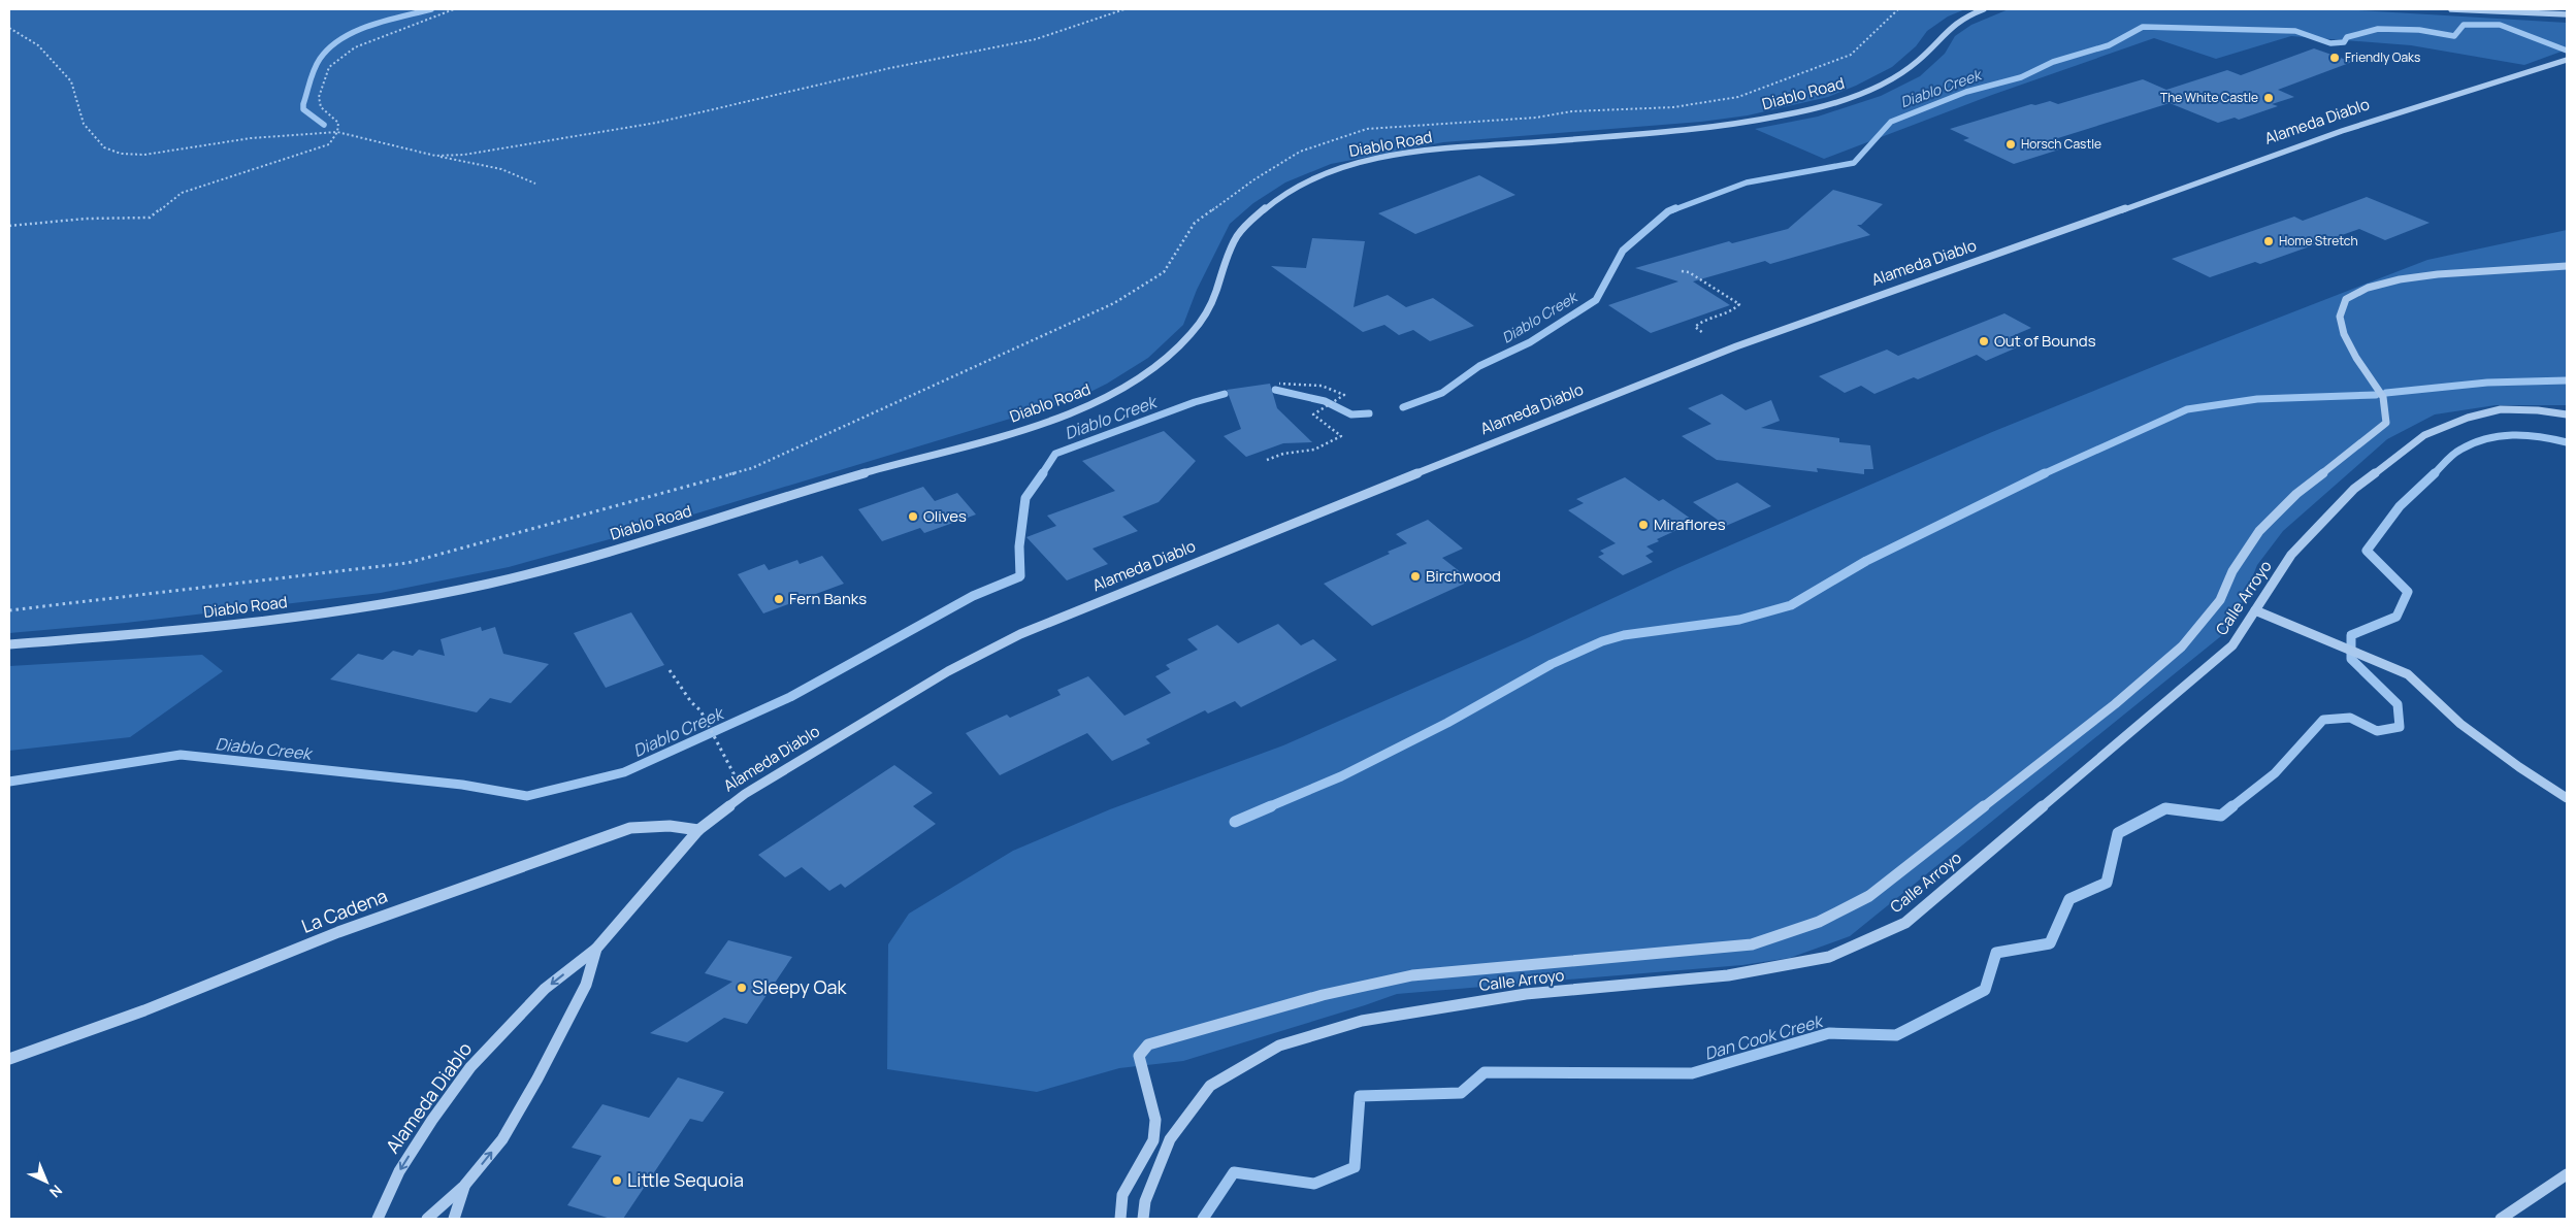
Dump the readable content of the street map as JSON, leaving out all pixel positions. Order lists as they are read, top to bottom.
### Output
{
  "streets": {
    "street": [
      "Diablo Road",
      "Alameda Diablo",
      "Calle Arroyo",
      "La Cadena"
    ]
  },
  "crossings": [
    ["Alameda Diablo", "La Cadena"]
  ],
  "water": ["Diablo Creek", "Dan Cook Creek"],
  "places": [
    "Friendly Oaks",
    "The White Castle",
    "Horsch Castle",
    "Home Stretch",
    "Out of Bounds",
    "Olives",
    "Miraflores",
    "Birchwood",
    "Fern Banks",
    "Sleepy Oak",
    "Little Sequoia"
  ],
  "north": "bottom right"
}
